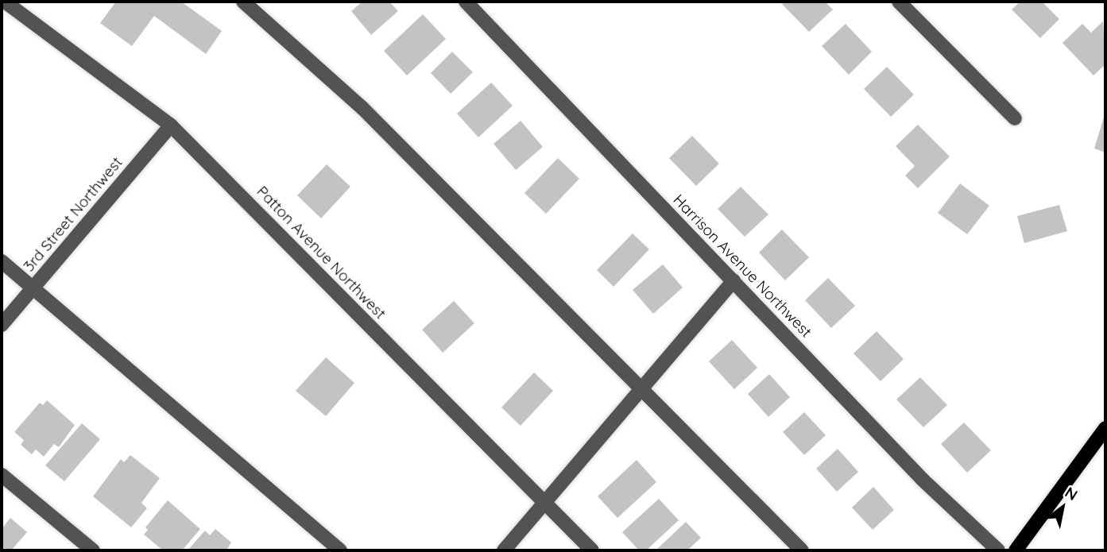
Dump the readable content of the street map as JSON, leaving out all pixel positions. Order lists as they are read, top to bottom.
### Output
{
  "streets": {
    "street": ["3rd Street Northwest", "Patton Avenue Northwest", "Harrison Avenue Northwest"]
  },
  "crossings": [
    ["3rd Street Northwest", "Patton Avenue Northwest"]
  ],
  "north": "top right"
}
